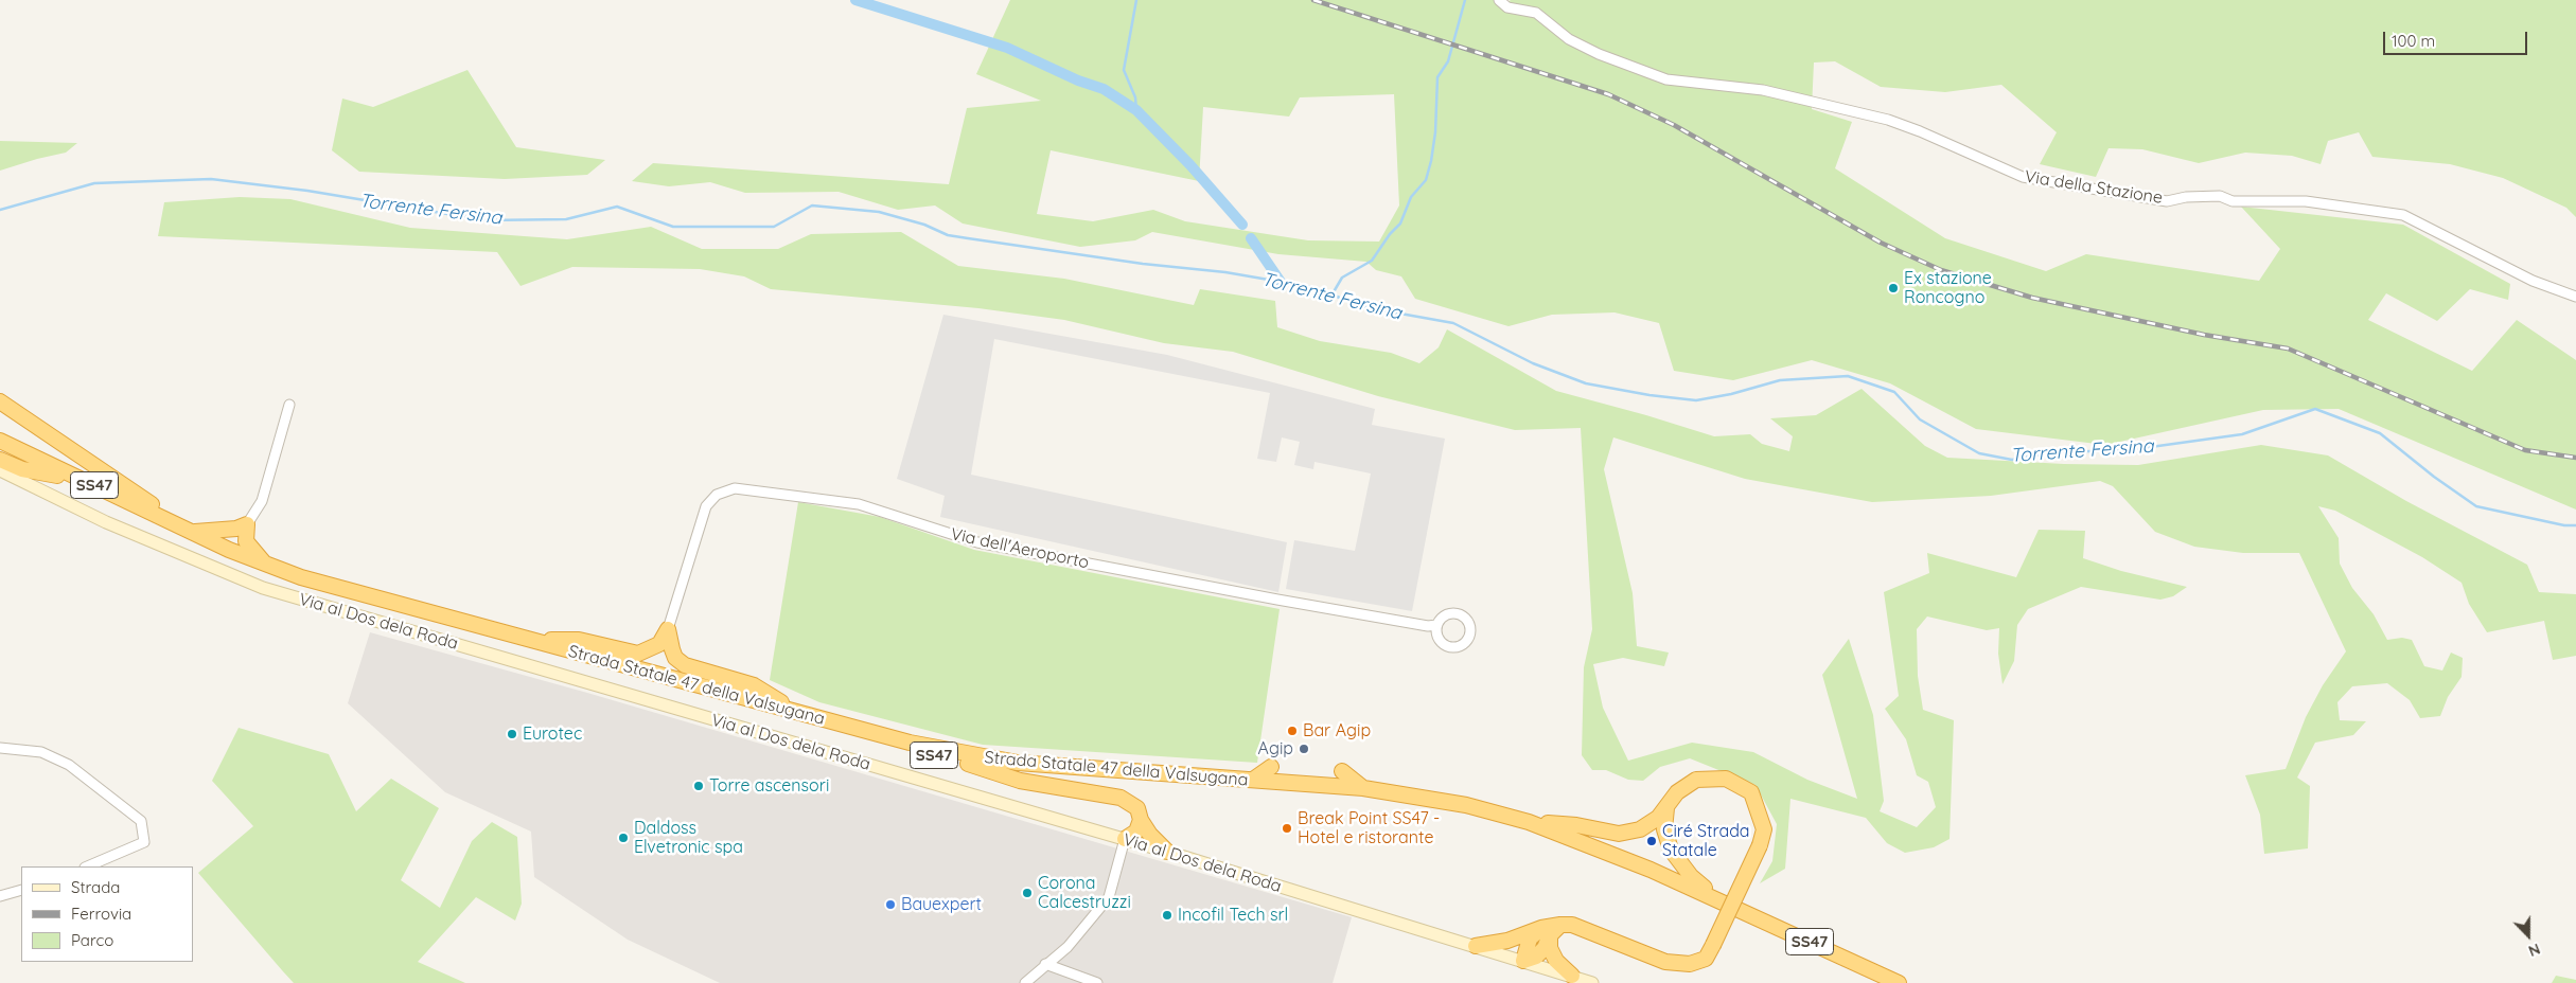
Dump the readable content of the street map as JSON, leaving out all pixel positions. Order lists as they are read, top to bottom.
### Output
{
  "streets": {
    "highway": ["SS47", "Strada Statale 47 della Valsugana"],
    "main road": ["Via al Dos dela Roda"],
    "street": ["Via della Stazione", "Via dell'Aeroporto"]
  },
  "water": ["Torrente Fersina"],
  "places": [
    "Ex stazione Roncogno",
    "Bar Agip",
    "Eurotec",
    "Agip",
    "Torre ascensori",
    "Break Point SS47 - Hotel e ristorante",
    "Daldoss Elvetronic spa",
    "Ciré Strada Statale",
    "Corona Calcestruzzi",
    "Bauexpert",
    "Incofil Tech srl"
  ],
  "legend": ["Strada", "Ferrovia", "Parco"],
  "scale_bar": "100 m",
  "north": "bottom"
}
